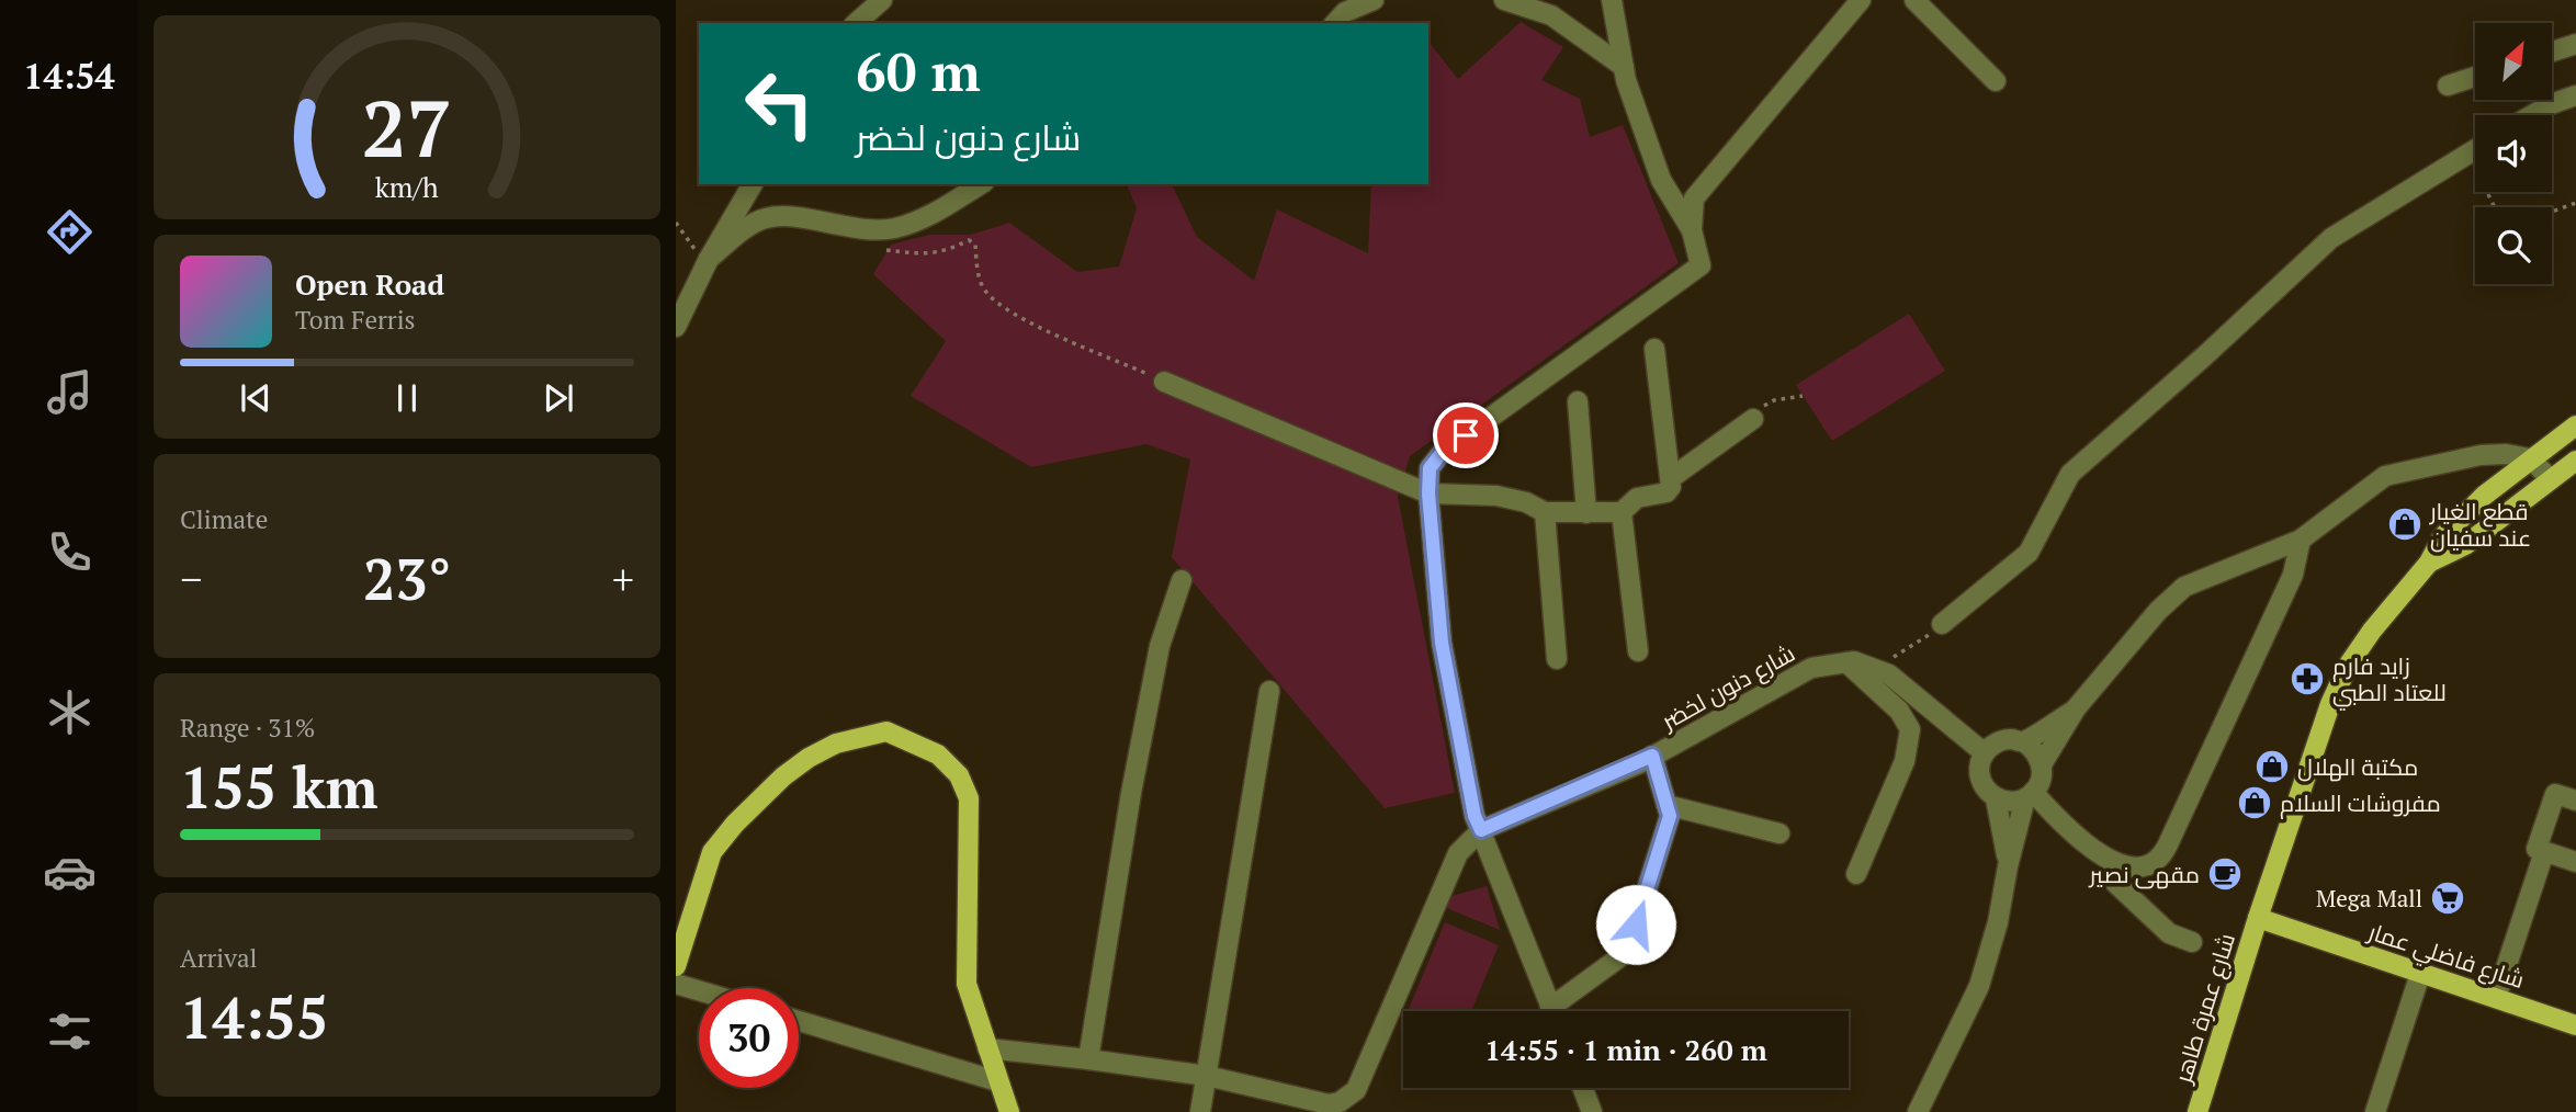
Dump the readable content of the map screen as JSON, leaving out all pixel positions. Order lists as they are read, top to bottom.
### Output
{
  "streets": {
    "main road": ["شارع فاضلي عمار", "شارع عمرة طاهر"],
    "street": ["شارع دنون لخضر"]
  },
  "crossings": [
    ["شارع فاضلي عمار", "شارع عمرة طاهر"]
  ],
  "places": {
    "shop": ["قطع الغيار عند سفيان", "مكتبة الهلال", "مفروشات السلام"],
    "pharmacy": ["زايد فارم للعتاد الطبي"],
    "cafe": ["مقهى نصير"],
    "supermarket": ["Mega Mall"]
  },
  "north": "top right",
  "page": {
    "tabs": "14:54",
    "turn": ["60 m", "شارع دنون لخضر"],
    "song": ["Open Road", "Tom Ferris"],
    "tile": [
      "Climate",
      ["Range · 31%", "155 km"],
      ["Arrival", "14:55"]
    ],
    "heat": ["−", "23°", "+"],
    "limit": "30",
    "trip": "14:55 · 1 min · 260 m",
    "gauge": ["27", "km/h"]
  }
}
